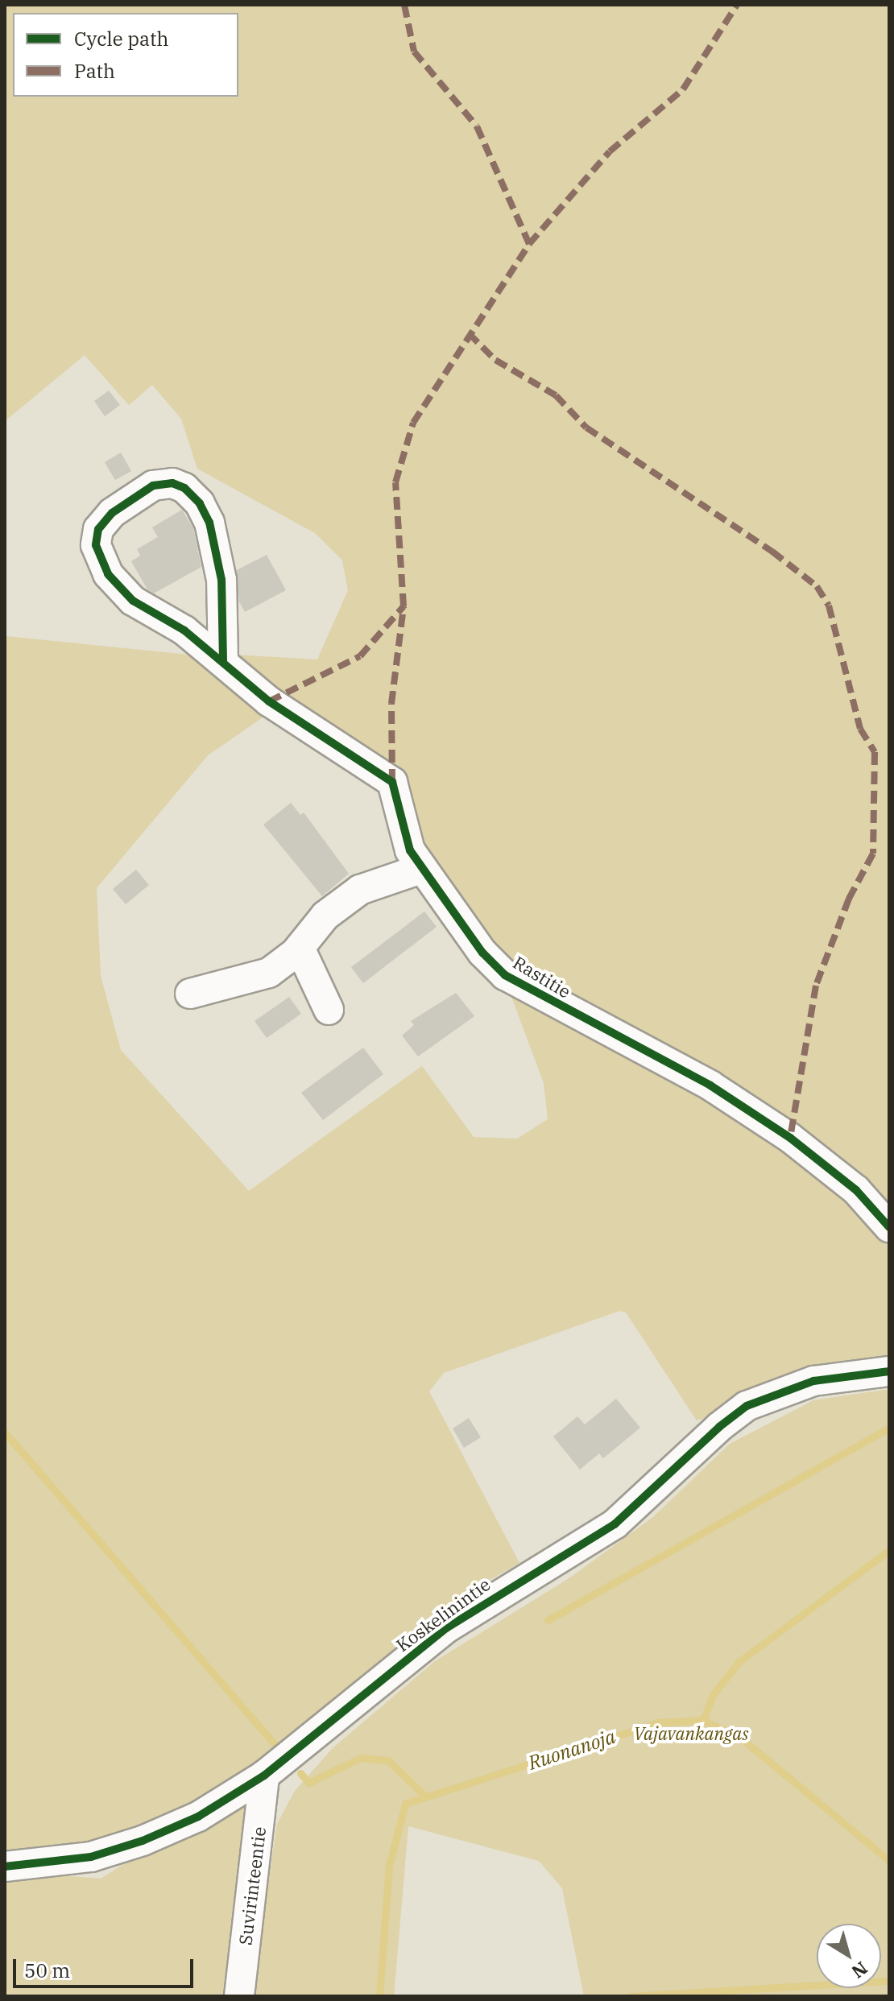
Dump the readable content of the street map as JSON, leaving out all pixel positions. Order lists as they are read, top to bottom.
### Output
{
  "streets": {
    "street": ["Rastitie", "Koskelinintie", "Suvirinteentie"]
  },
  "crossings": [
    ["Koskelinintie", "Suvirinteentie"]
  ],
  "water": ["Ruonanoja"],
  "parks": ["Vajavankangas"],
  "legend": ["Cycle path", "Path"],
  "scale_bar": "50 m",
  "north": "bottom right"
}
